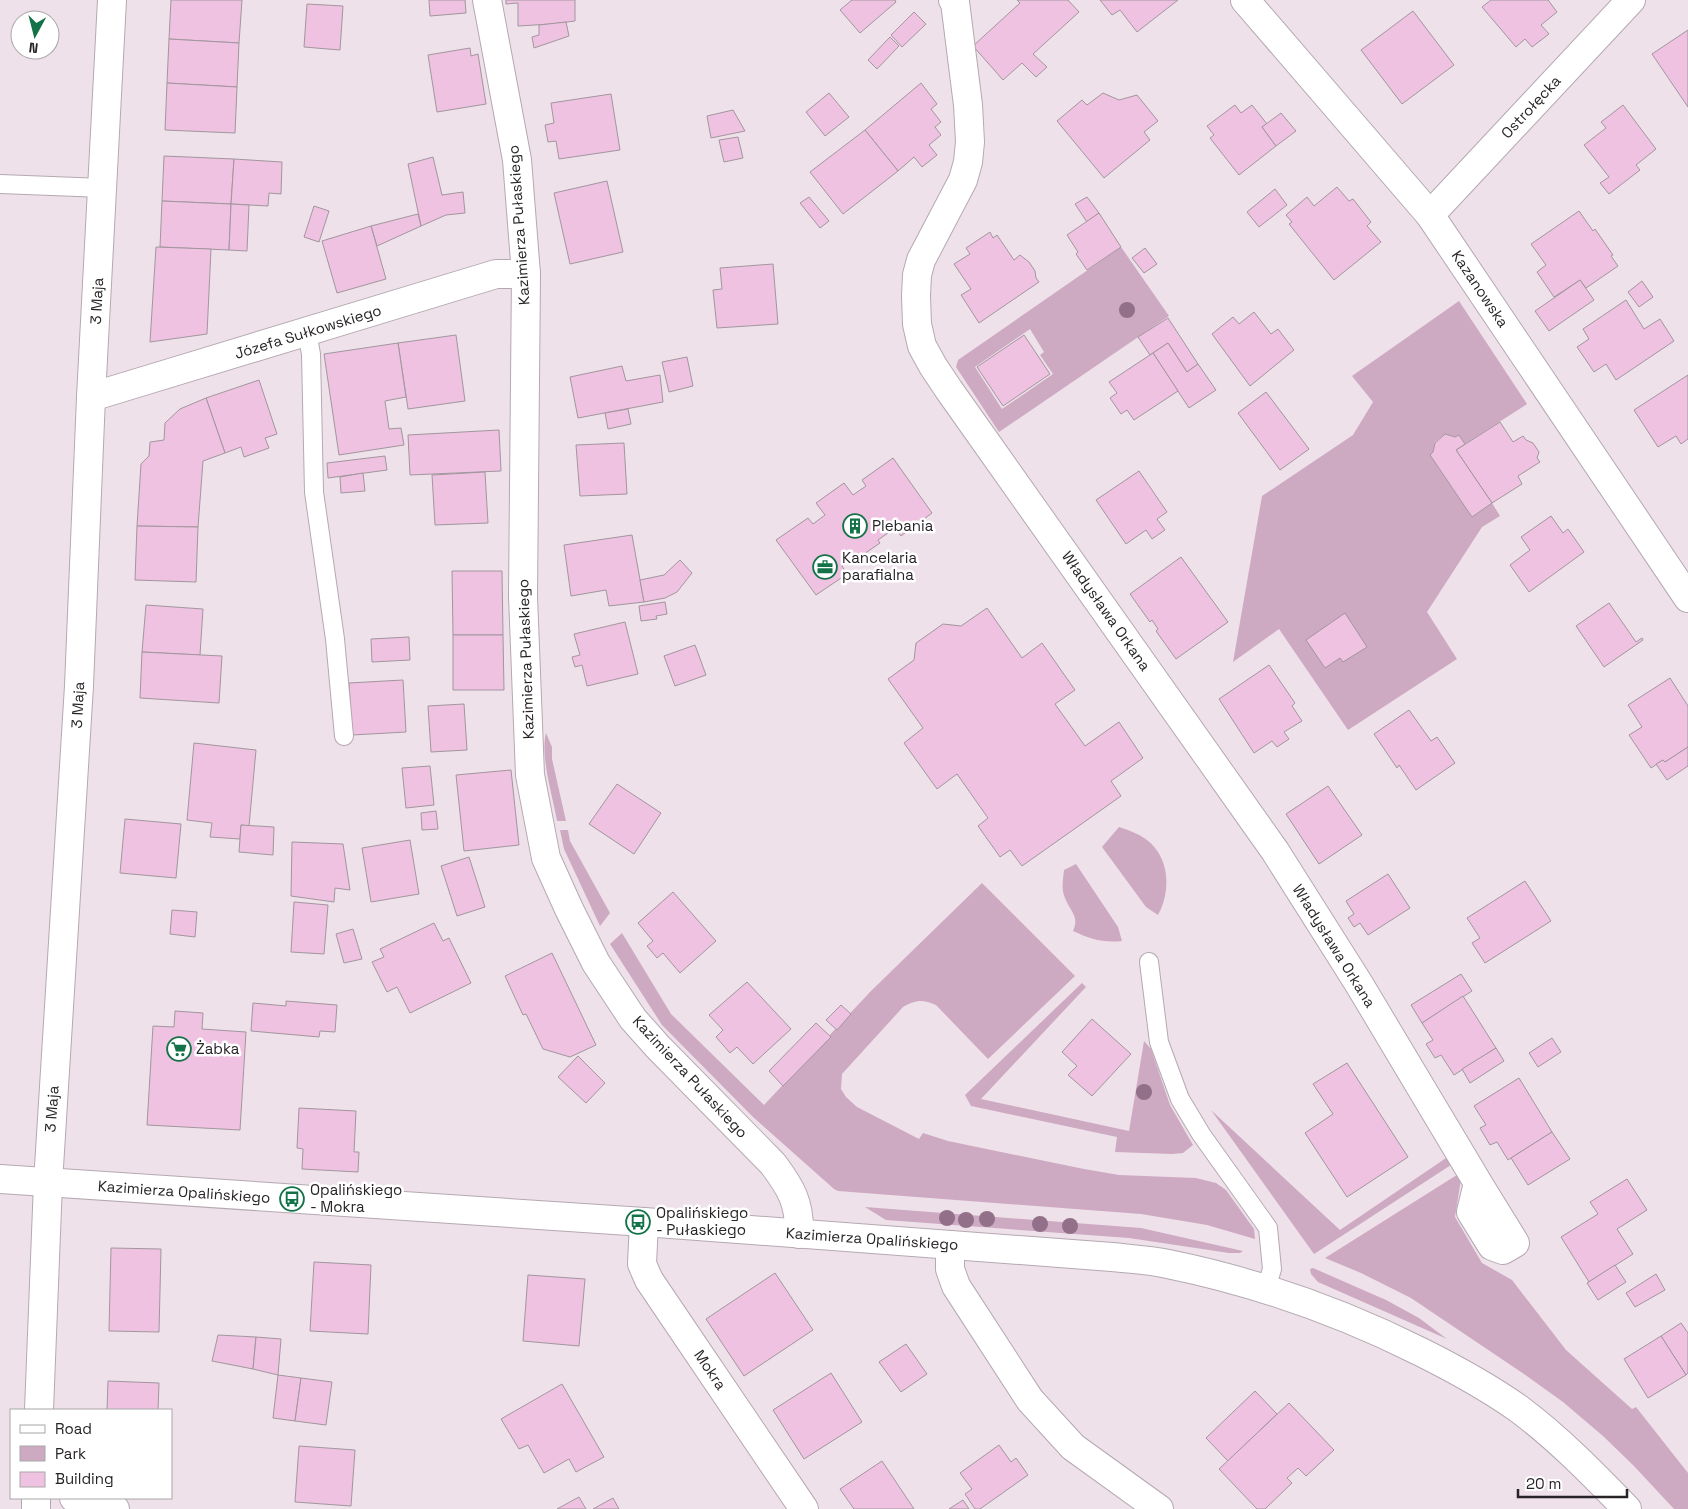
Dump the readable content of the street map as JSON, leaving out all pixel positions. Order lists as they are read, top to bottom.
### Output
{
  "streets": {
    "street": [
      "Ostrołęcka",
      "Kazimierza Pułaskiego",
      "Kazanowska",
      "3 Maja",
      "Józefa Sułkowskiego",
      "Władysława Orkana",
      "Kazimierza Opalińskiego",
      "Mokra"
    ]
  },
  "crossings": [
    ["Ostrołęcka", "Kazanowska"],
    ["Kazimierza Pułaskiego", "Józefa Sułkowskiego"],
    ["Kazimierza Pułaskiego", "Kazimierza Opalińskiego"],
    ["3 Maja", "Józefa Sułkowskiego"],
    ["3 Maja", "Kazimierza Opalińskiego"],
    ["Kazimierza Opalińskiego", "Mokra"]
  ],
  "places": {
    "building": ["Plebania"],
    "office": ["Kancelaria parafialna"],
    "supermarket": ["Żabka"],
    "bus stop": ["Opalińskiego - Mokra", "Opalińskiego - Pułaskiego"]
  },
  "legend": ["Road", "Park", "Building"],
  "scale_bar": "20 m",
  "north": "bottom"
}
